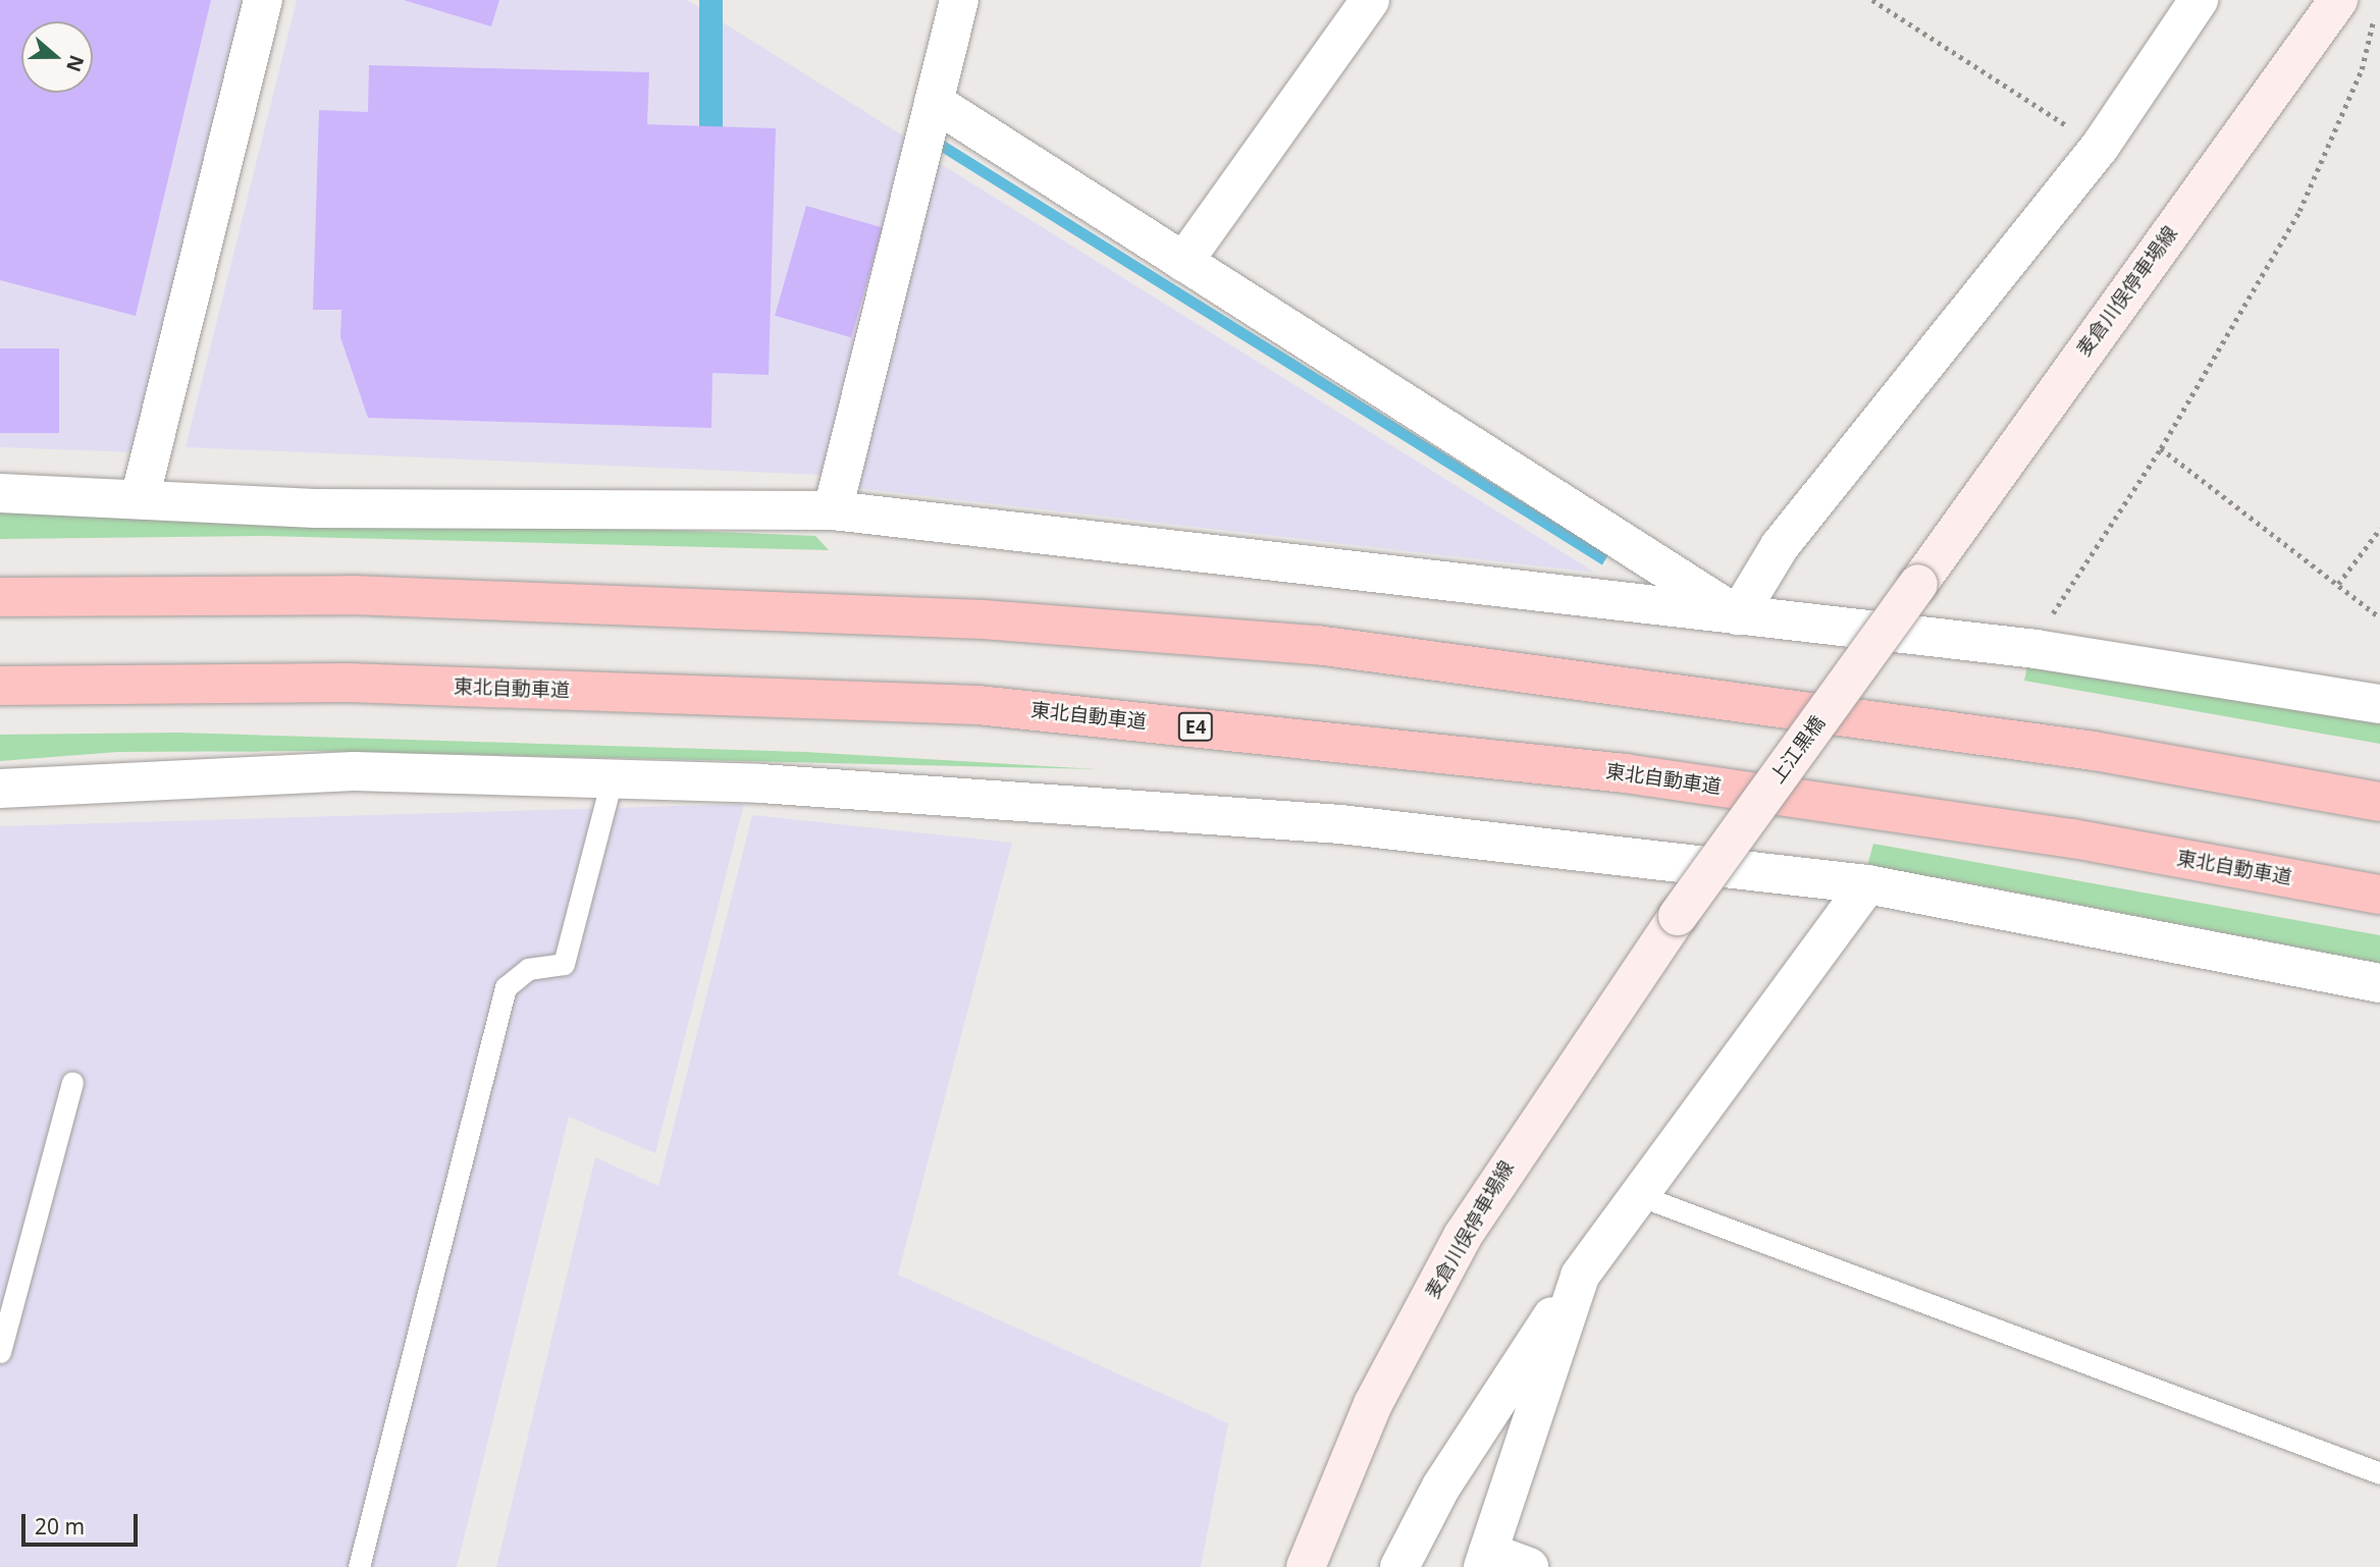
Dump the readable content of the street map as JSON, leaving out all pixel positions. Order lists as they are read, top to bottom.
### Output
{
  "streets": {
    "highway": ["東北自動車道", "E4"],
    "main road": ["麦倉川俣停車場線", "上江黒橋"]
  },
  "crossings": [
    ["麦倉川俣停車場線", "上江黒橋"]
  ],
  "scale_bar": "20 m",
  "north": "right"
}
